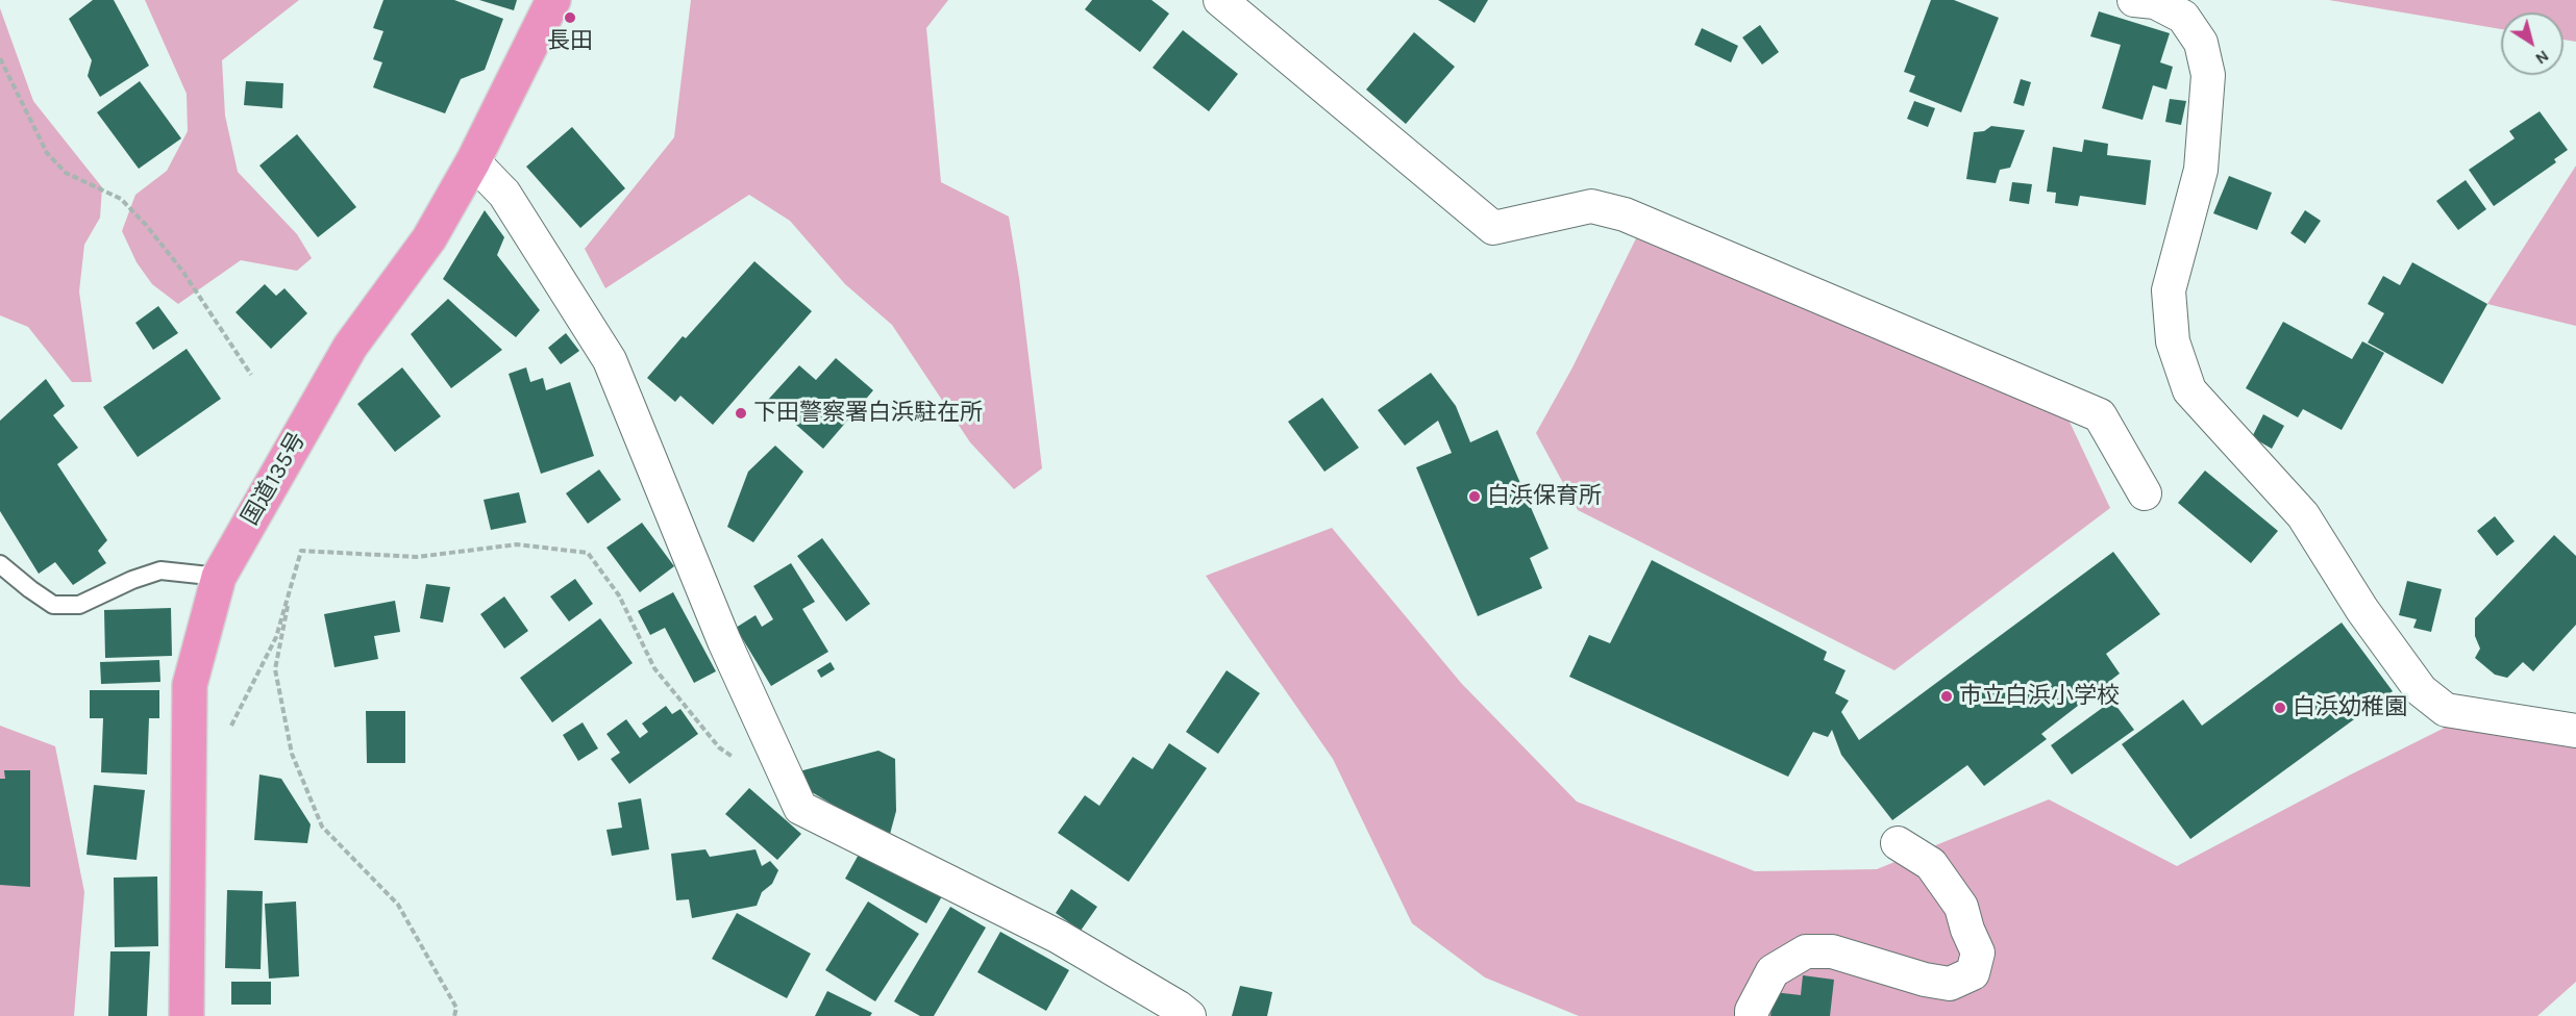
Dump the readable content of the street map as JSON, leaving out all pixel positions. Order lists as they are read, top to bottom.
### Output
{
  "streets": {
    "highway": ["国道135号"]
  },
  "places": [
    "長田",
    "下田警察署白浜駐在所",
    "白浜保育所",
    "市立白浜小学校",
    "白浜幼稚園"
  ],
  "north": "bottom right"
}
